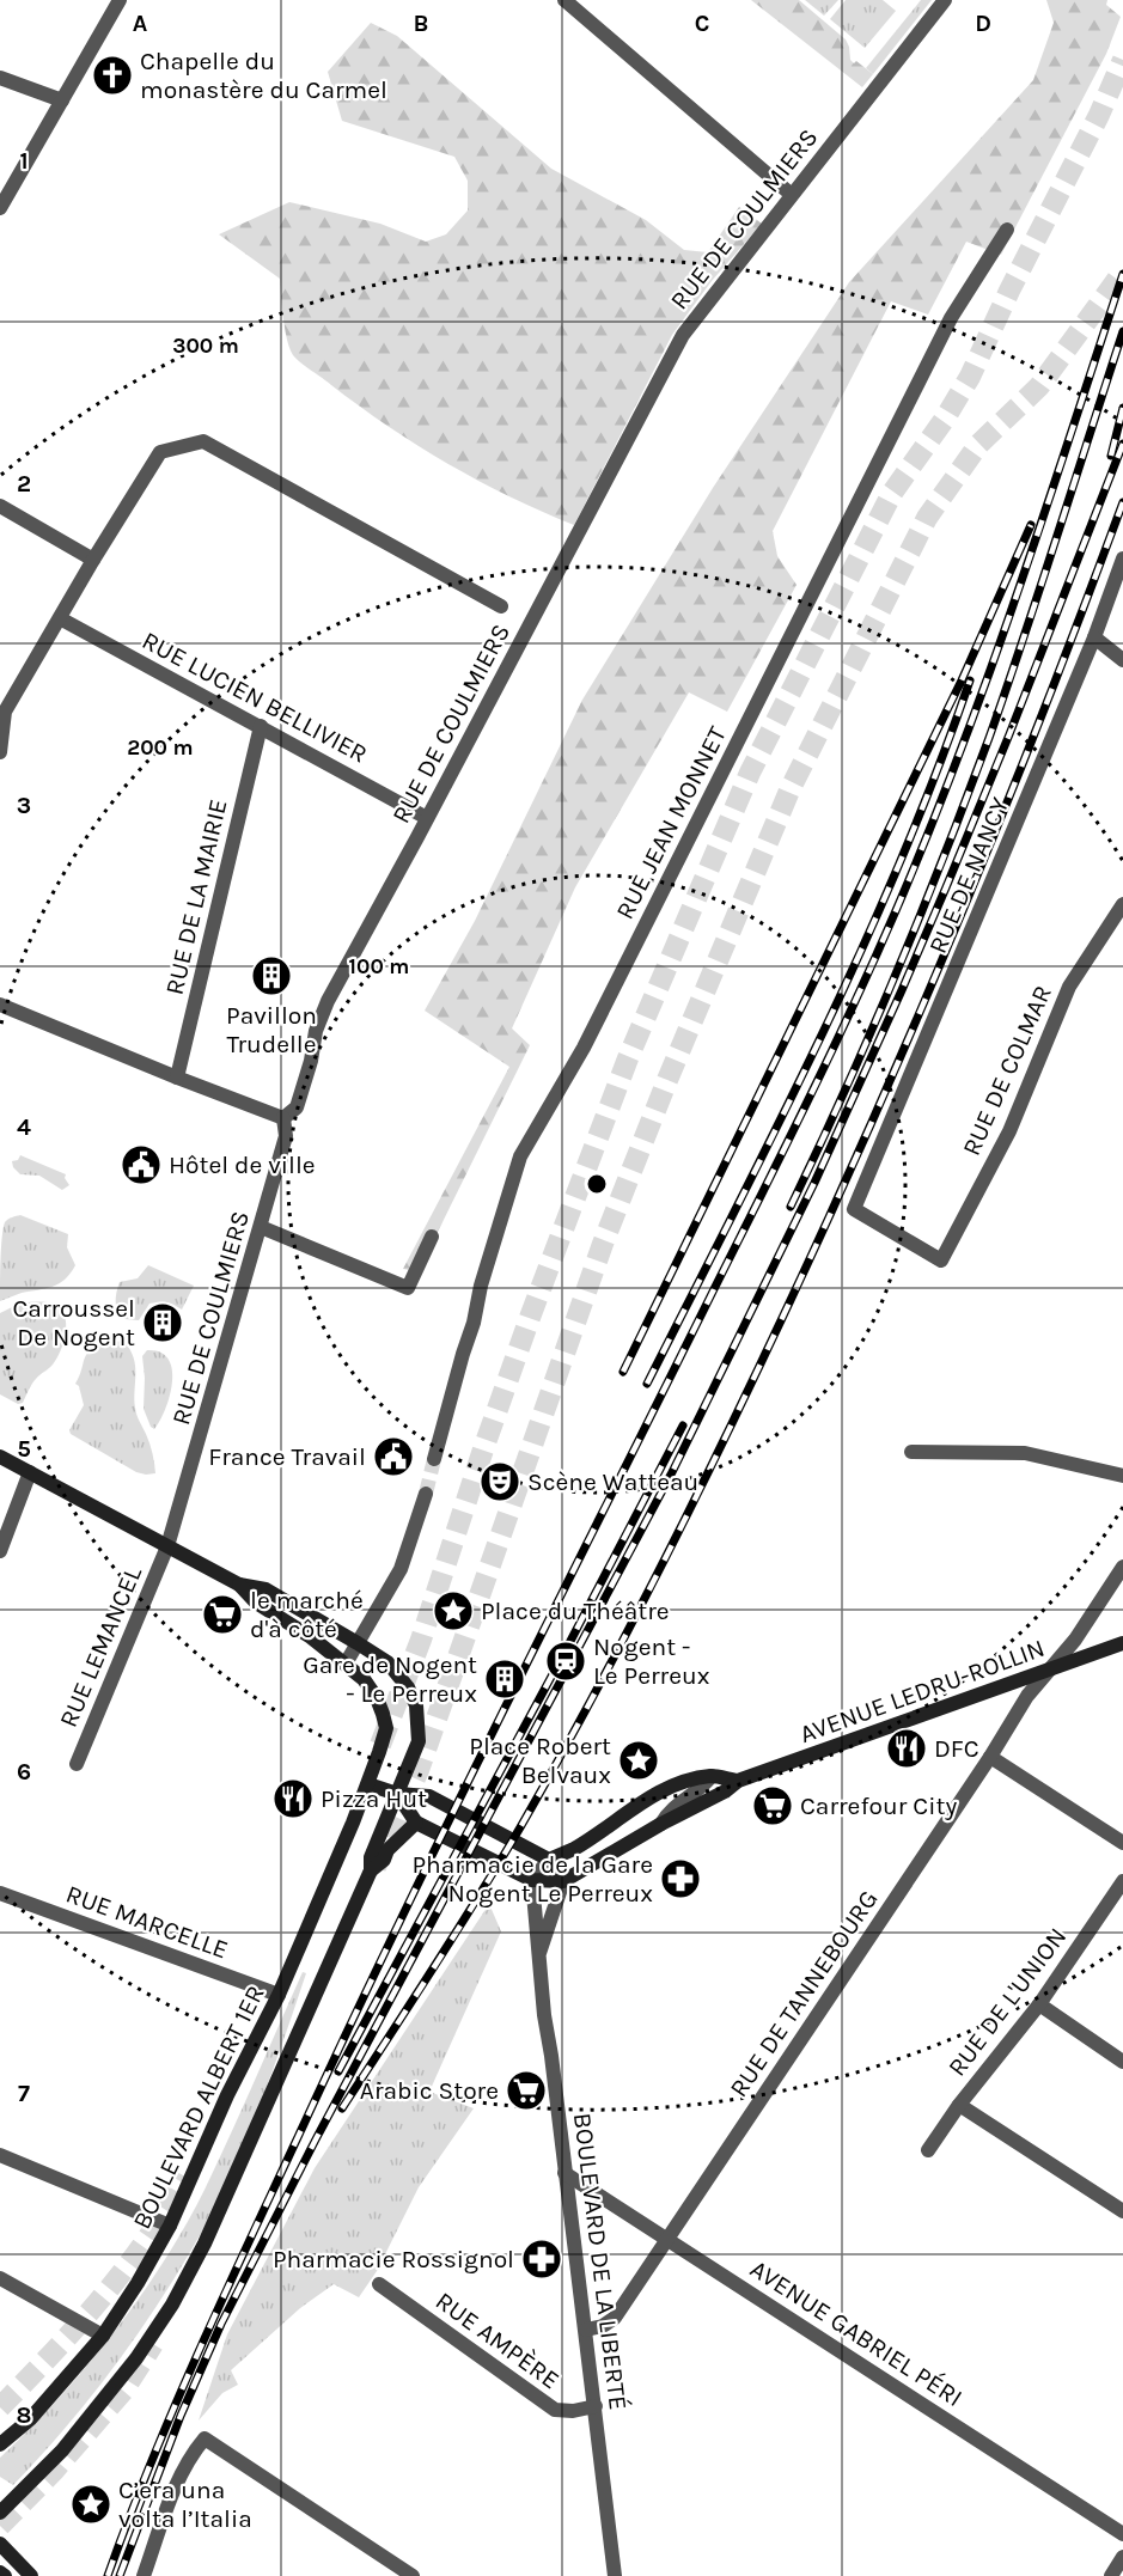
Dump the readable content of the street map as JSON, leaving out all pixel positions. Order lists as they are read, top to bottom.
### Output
{
  "streets": {
    "street": [
      "RUE DE COULMIERS",
      "RUE LUCIEN BELLIVIER",
      "RUE JEAN MONNET",
      "RUE DE NANCY",
      "RUE DE LA MAIRIE",
      "RUE DE COLMAR",
      "RUE LEMANCEL",
      "AVENUE LEDRU-ROLLIN",
      "RUE MARCELLE",
      "RUE DE TANNEBOURG",
      "RUE DE L'UNION",
      "BOULEVARD ALBERT 1ER",
      "BOULEVARD DE LA LIBERTÉ",
      "AVENUE GABRIEL PÉRI",
      "RUE AMPÈRE"
    ]
  },
  "crossings": [
    ["RUE DE COULMIERS", "RUE LUCIEN BELLIVIER"],
    ["RUE DE COULMIERS", "RUE LEMANCEL"],
    ["RUE LUCIEN BELLIVIER", "RUE DE LA MAIRIE"],
    ["RUE DE NANCY", "RUE DE COLMAR"],
    ["AVENUE LEDRU-ROLLIN", "RUE DE TANNEBOURG"],
    ["AVENUE LEDRU-ROLLIN", "BOULEVARD DE LA LIBERTÉ"],
    ["RUE MARCELLE", "BOULEVARD ALBERT 1ER"],
    ["RUE DE TANNEBOURG", "BOULEVARD DE LA LIBERTÉ"],
    ["RUE DE TANNEBOURG", "AVENUE GABRIEL PÉRI"],
    ["BOULEVARD DE LA LIBERTÉ", "AVENUE GABRIEL PÉRI"],
    ["BOULEVARD DE LA LIBERTÉ", "RUE AMPÈRE"]
  ],
  "places": {
    "church": ["Chapelle du monastère du Carmel"],
    "building": ["Pavillon Trudelle", "Carroussel De Nogent", "Gare de Nogent - Le Perreux"],
    "public building": ["Hôtel de ville", "France Travail"],
    "theatre": ["Scène Watteau"],
    "place": ["Place du Théâtre", "Place Robert Belvaux", "C’era una volta l’Italia"],
    "supermarket": ["le marché d'à côté", "Carrefour City", "Arabic Store"],
    "station": ["Nogent - Le Perreux"],
    "restaurant": ["DFC", "Pizza Hut"],
    "pharmacy": ["Pharmacie de la Gare Nogent Le Perreux", "Pharmacie Rossignol"]
  },
  "grid": {
    "columns": [
      "A",
      "B",
      "C",
      "D"
    ],
    "rows": [
      "1",
      "2",
      "3",
      "4",
      "5",
      "6",
      "7",
      "8"
    ]
  },
  "rings": ["300 m", "200 m", "100 m"]
}
